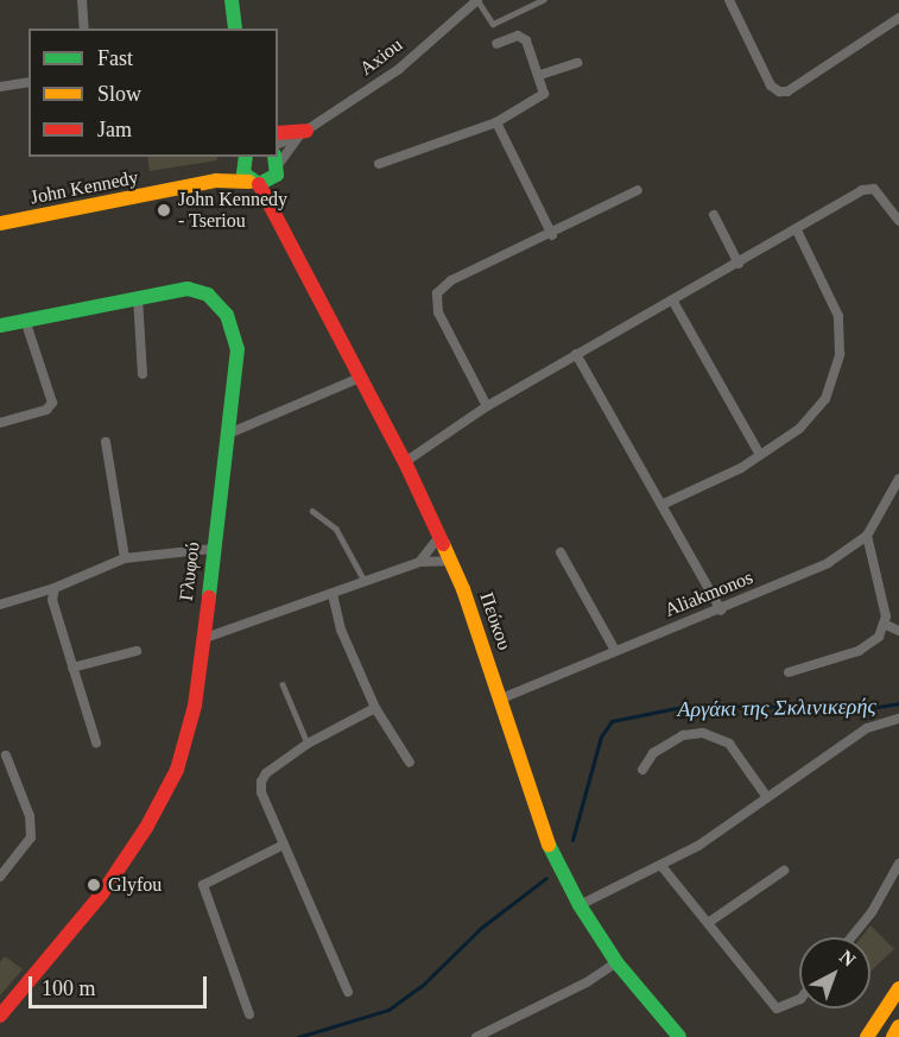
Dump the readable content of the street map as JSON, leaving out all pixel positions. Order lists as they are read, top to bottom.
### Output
{
  "streets": {
    "street": [
      "Axiou",
      "John Kennedy",
      "Γλυφού",
      "Aliakmonos",
      "Πεύκου"
    ]
  },
  "crossings": [
    ["Axiou", "Πεύκου"],
    ["Aliakmonos", "Πεύκου"]
  ],
  "water": ["Αργάκι της Σκλινικερής"],
  "places": ["John Kennedy - Tseriou", "Glyfou"],
  "legend": ["Fast", "Slow", "Jam"],
  "scale_bar": "100 m",
  "north": "top right"
}
